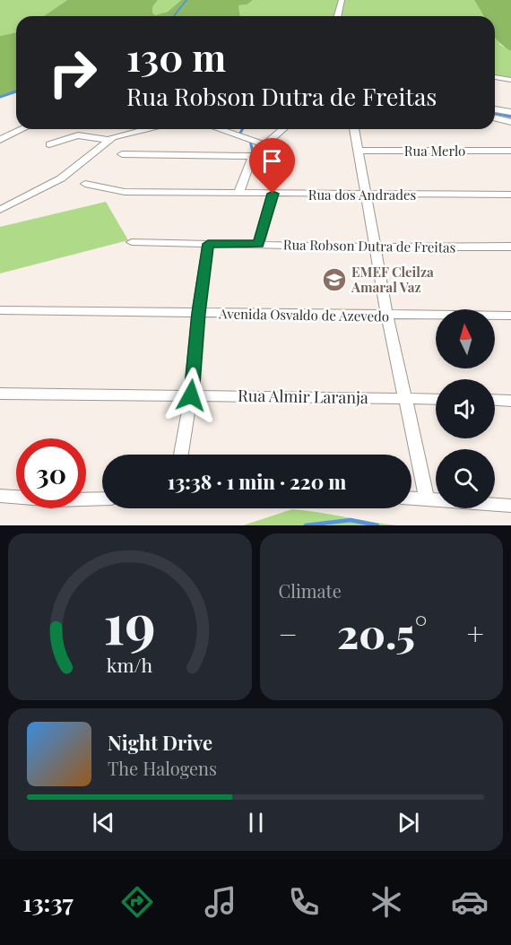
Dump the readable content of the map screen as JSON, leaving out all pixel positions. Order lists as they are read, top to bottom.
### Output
{
  "streets": {
    "street": [
      "Rua Merlo",
      "Rua dos Andrades",
      "Rua Robson Dutra de Freitas",
      "Avenida Osvaldo de Azevedo",
      "Rua Almir Laranja"
    ]
  },
  "places": {
    "school or university": ["EMEF Cleilza Amaral Vaz"]
  },
  "north": "top",
  "page": {
    "turn": ["130 m", "Rua Robson Dutra de Freitas"],
    "limit": "30",
    "trip": "13:38 · 1 min · 220 m",
    "tile": "Climate",
    "heat": ["−", "20.5°", "+"],
    "song": ["Night Drive", "The Halogens"],
    "tabs": "13:37",
    "gauge": ["19", "km/h"]
  }
}
